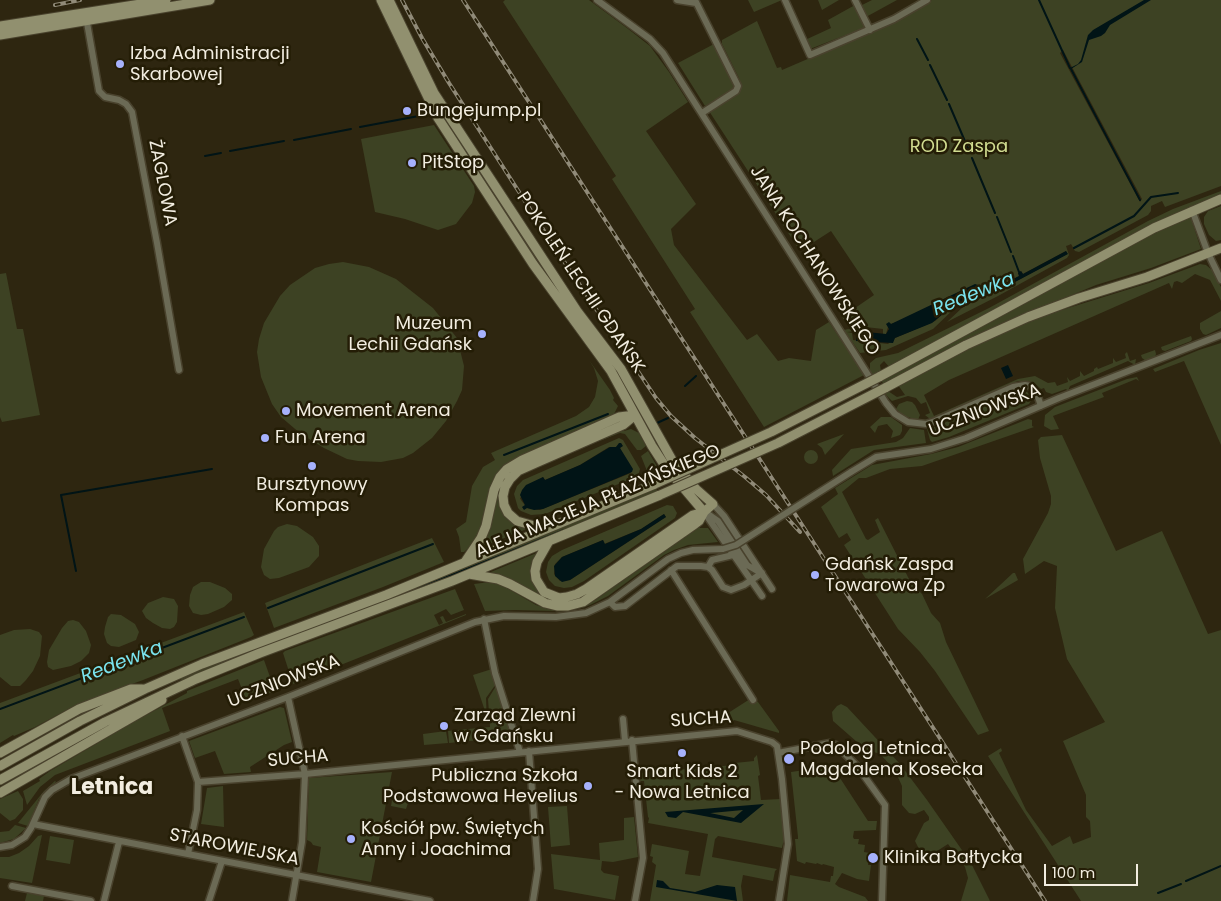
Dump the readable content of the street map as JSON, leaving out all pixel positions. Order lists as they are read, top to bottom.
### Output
{
  "streets": {
    "main road": ["POKOLEŃ LECHII GDAŃSK", "ALEJA MACIEJA PŁAŻYŃSKIEGO"],
    "street": [
      "ŻAGLOWA",
      "JANA KOCHANOWSKIEGO",
      "UCZNIOWSKA",
      "SUCHA",
      "STAROWIEJSKA"
    ]
  },
  "crossings": [
    ["JANA KOCHANOWSKIEGO", "UCZNIOWSKA"],
    ["UCZNIOWSKA", "STAROWIEJSKA"]
  ],
  "districts": ["Letnica"],
  "water": ["Redewka"],
  "parks": ["ROD Zaspa"],
  "places": [
    "Izba Administracji Skarbowej",
    "Bungejump.pl",
    "PitStop",
    "Muzeum Lechii Gdańsk",
    "Movement Arena",
    "Fun Arena",
    "Bursztynowy Kompas",
    "Gdańsk Zaspa Towarowa Zp",
    "Zarząd Zlewni w Gdańsku",
    "Smart Kids 2 - Nowa Letnica",
    "Podolog Letnica. Magdalena Kosecka",
    "Publiczna Szkoła Podstawowa Hevelius",
    "Kościół pw. Świętych Anny i Joachima",
    "Klinika Bałtycka"
  ],
  "scale_bar": "100 m"
}
